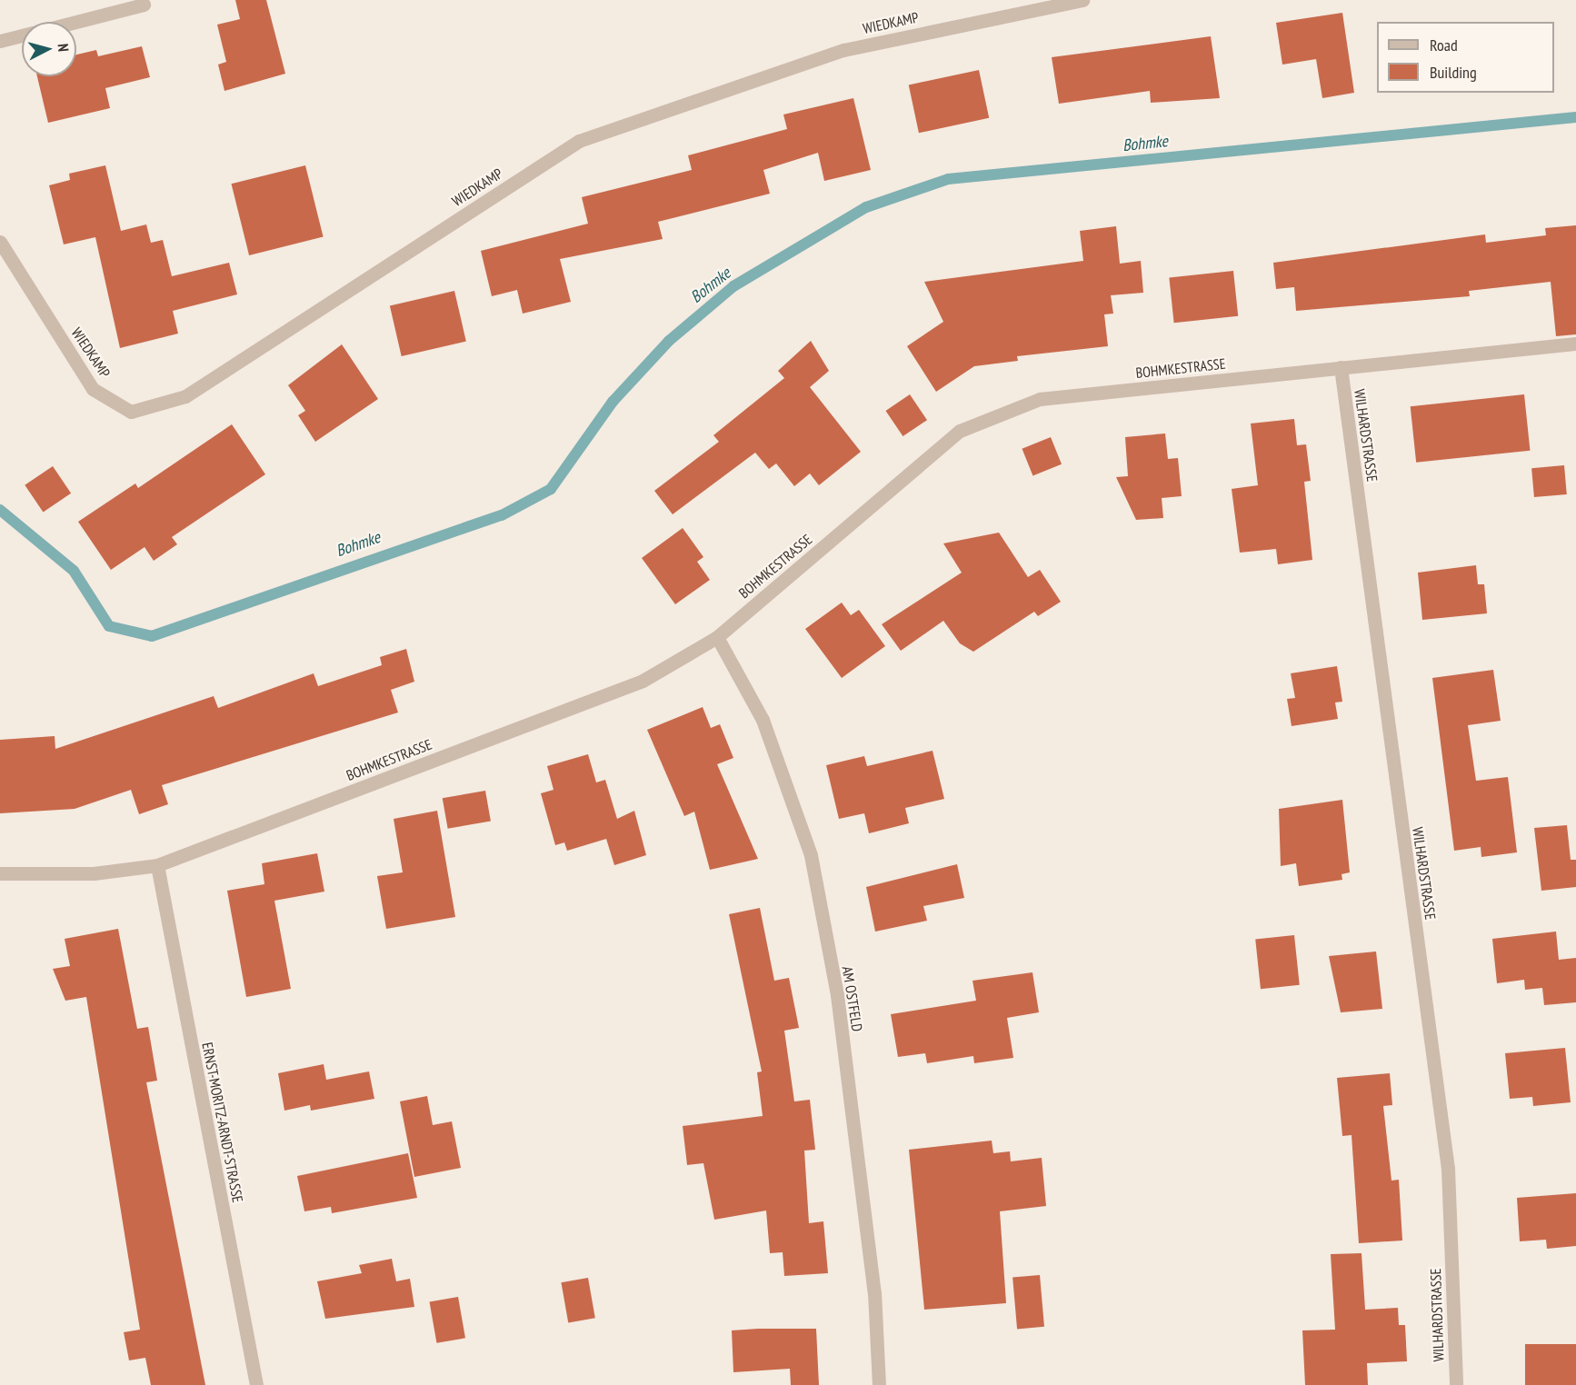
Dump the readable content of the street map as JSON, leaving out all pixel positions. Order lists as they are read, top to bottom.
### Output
{
  "streets": {
    "street": [
      "WIEDKAMP",
      "BOHMKESTRASSE",
      "WILHARDSTRASSE",
      "AM OSTFELD",
      "ERNST-MORITZ-ARNDT-STRASSE"
    ]
  },
  "crossings": [
    ["BOHMKESTRASSE", "WILHARDSTRASSE"],
    ["BOHMKESTRASSE", "AM OSTFELD"],
    ["BOHMKESTRASSE", "ERNST-MORITZ-ARNDT-STRASSE"]
  ],
  "water": ["Bohmke"],
  "legend": ["Road", "Building"],
  "north": "right"
}
